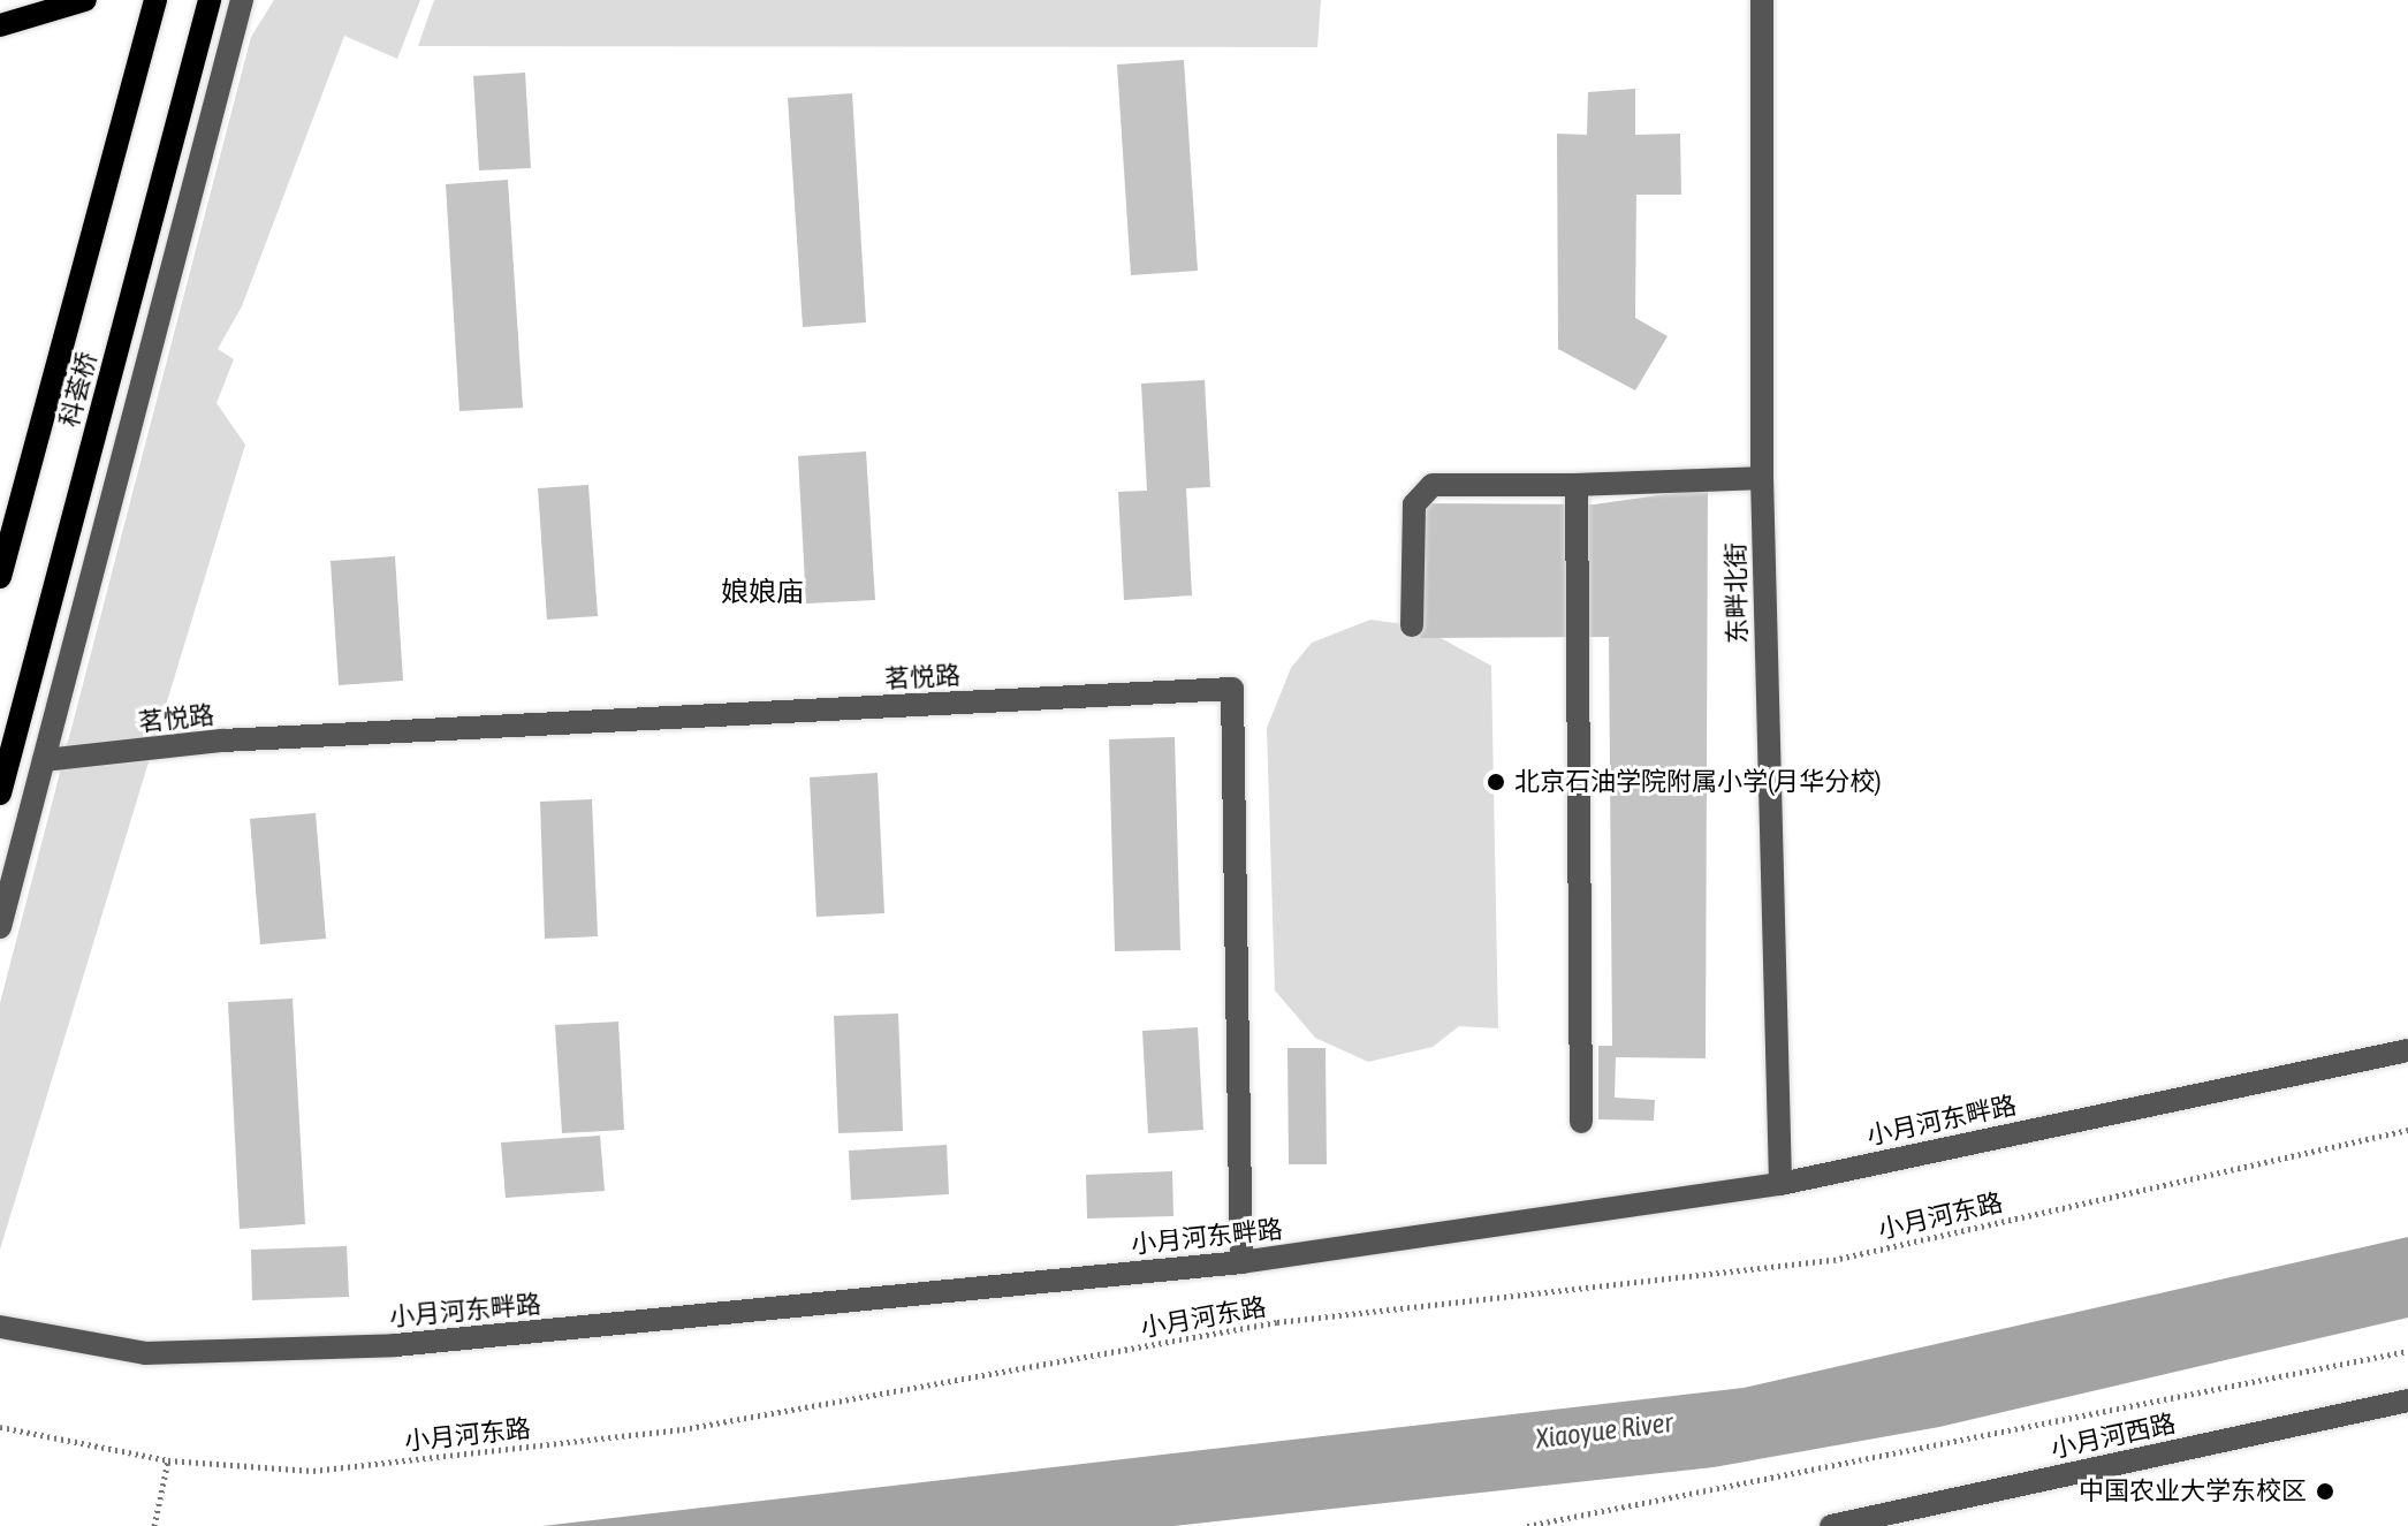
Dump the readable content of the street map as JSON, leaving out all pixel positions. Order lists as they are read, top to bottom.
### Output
{
  "streets": {
    "main road": ["科荟桥"],
    "street": [
      "东畔北街",
      "茗悦路",
      "小月河东畔路",
      "小月河西路"
    ],
    "path": ["小月河东路"]
  },
  "crossings": [
    ["东畔北街", "小月河东畔路"],
    ["茗悦路", "小月河东畔路"]
  ],
  "districts": ["娘娘庙"],
  "water": ["Xiaoyue River"],
  "places": ["北京石油学院附属小学(月华分校)", "中国农业大学东校区"]
}
